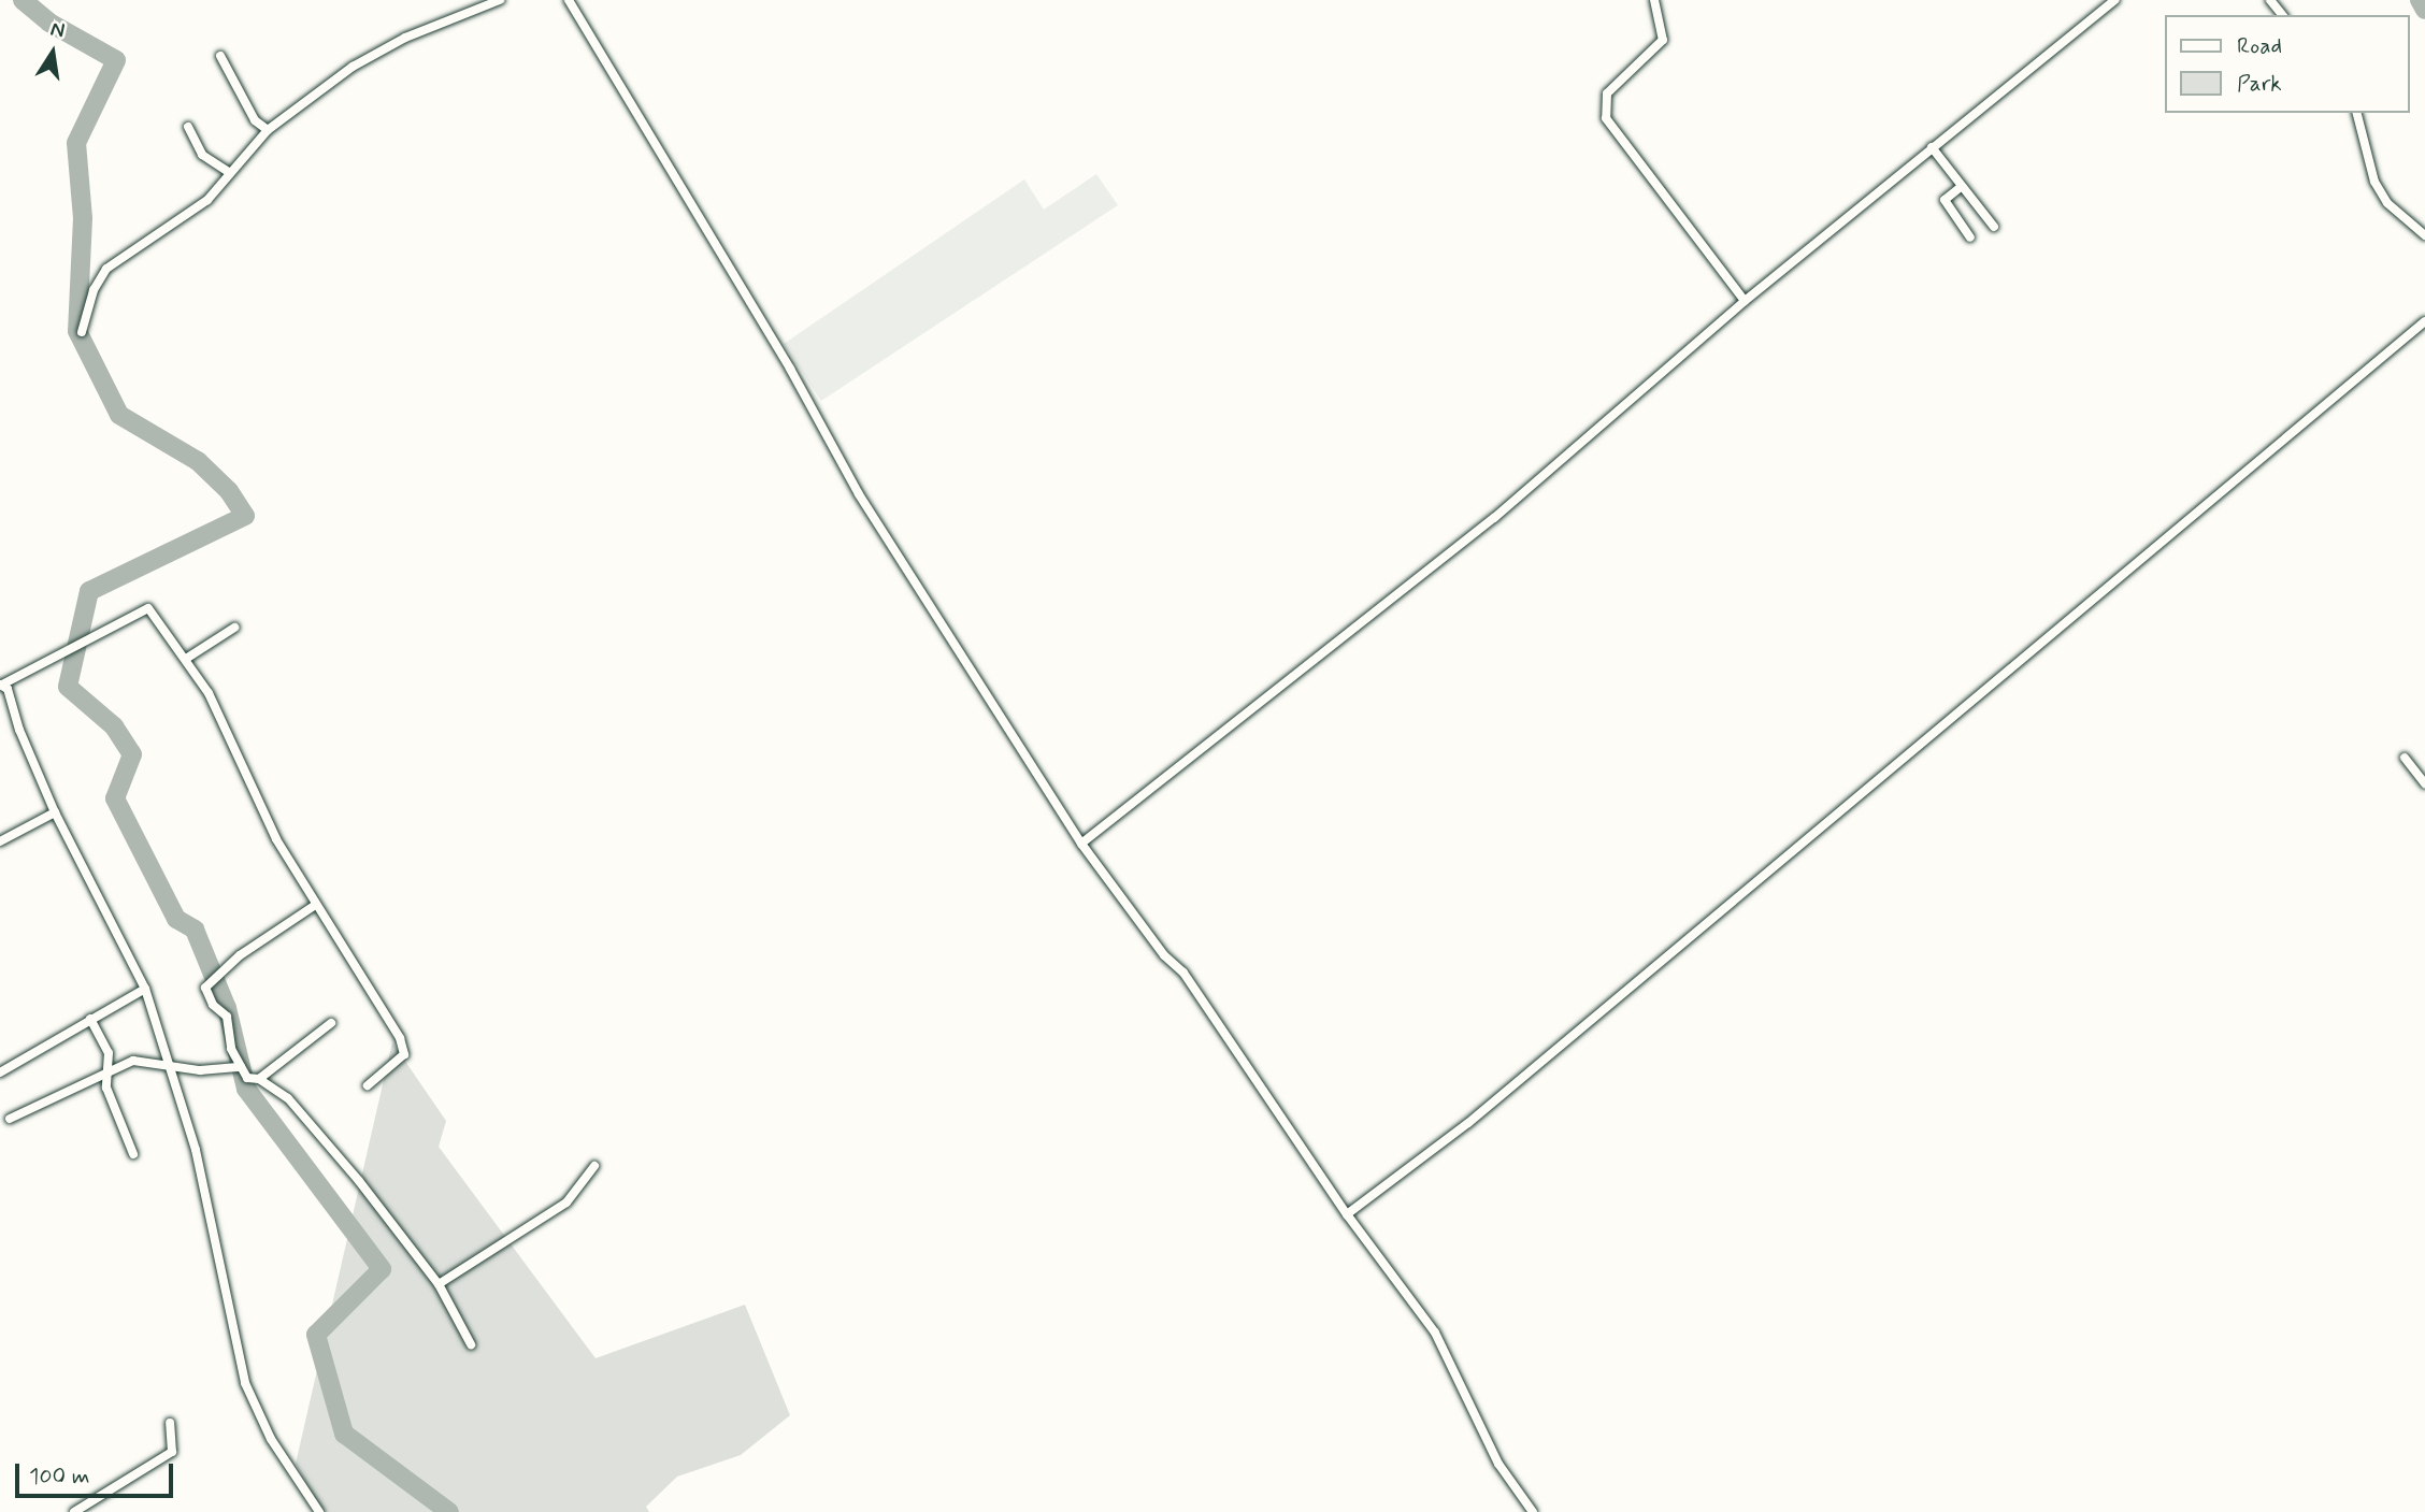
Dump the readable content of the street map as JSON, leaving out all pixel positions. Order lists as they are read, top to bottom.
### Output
{
  "legend": ["Road", "Park"],
  "scale_bar": "100 m",
  "north": "top"
}
